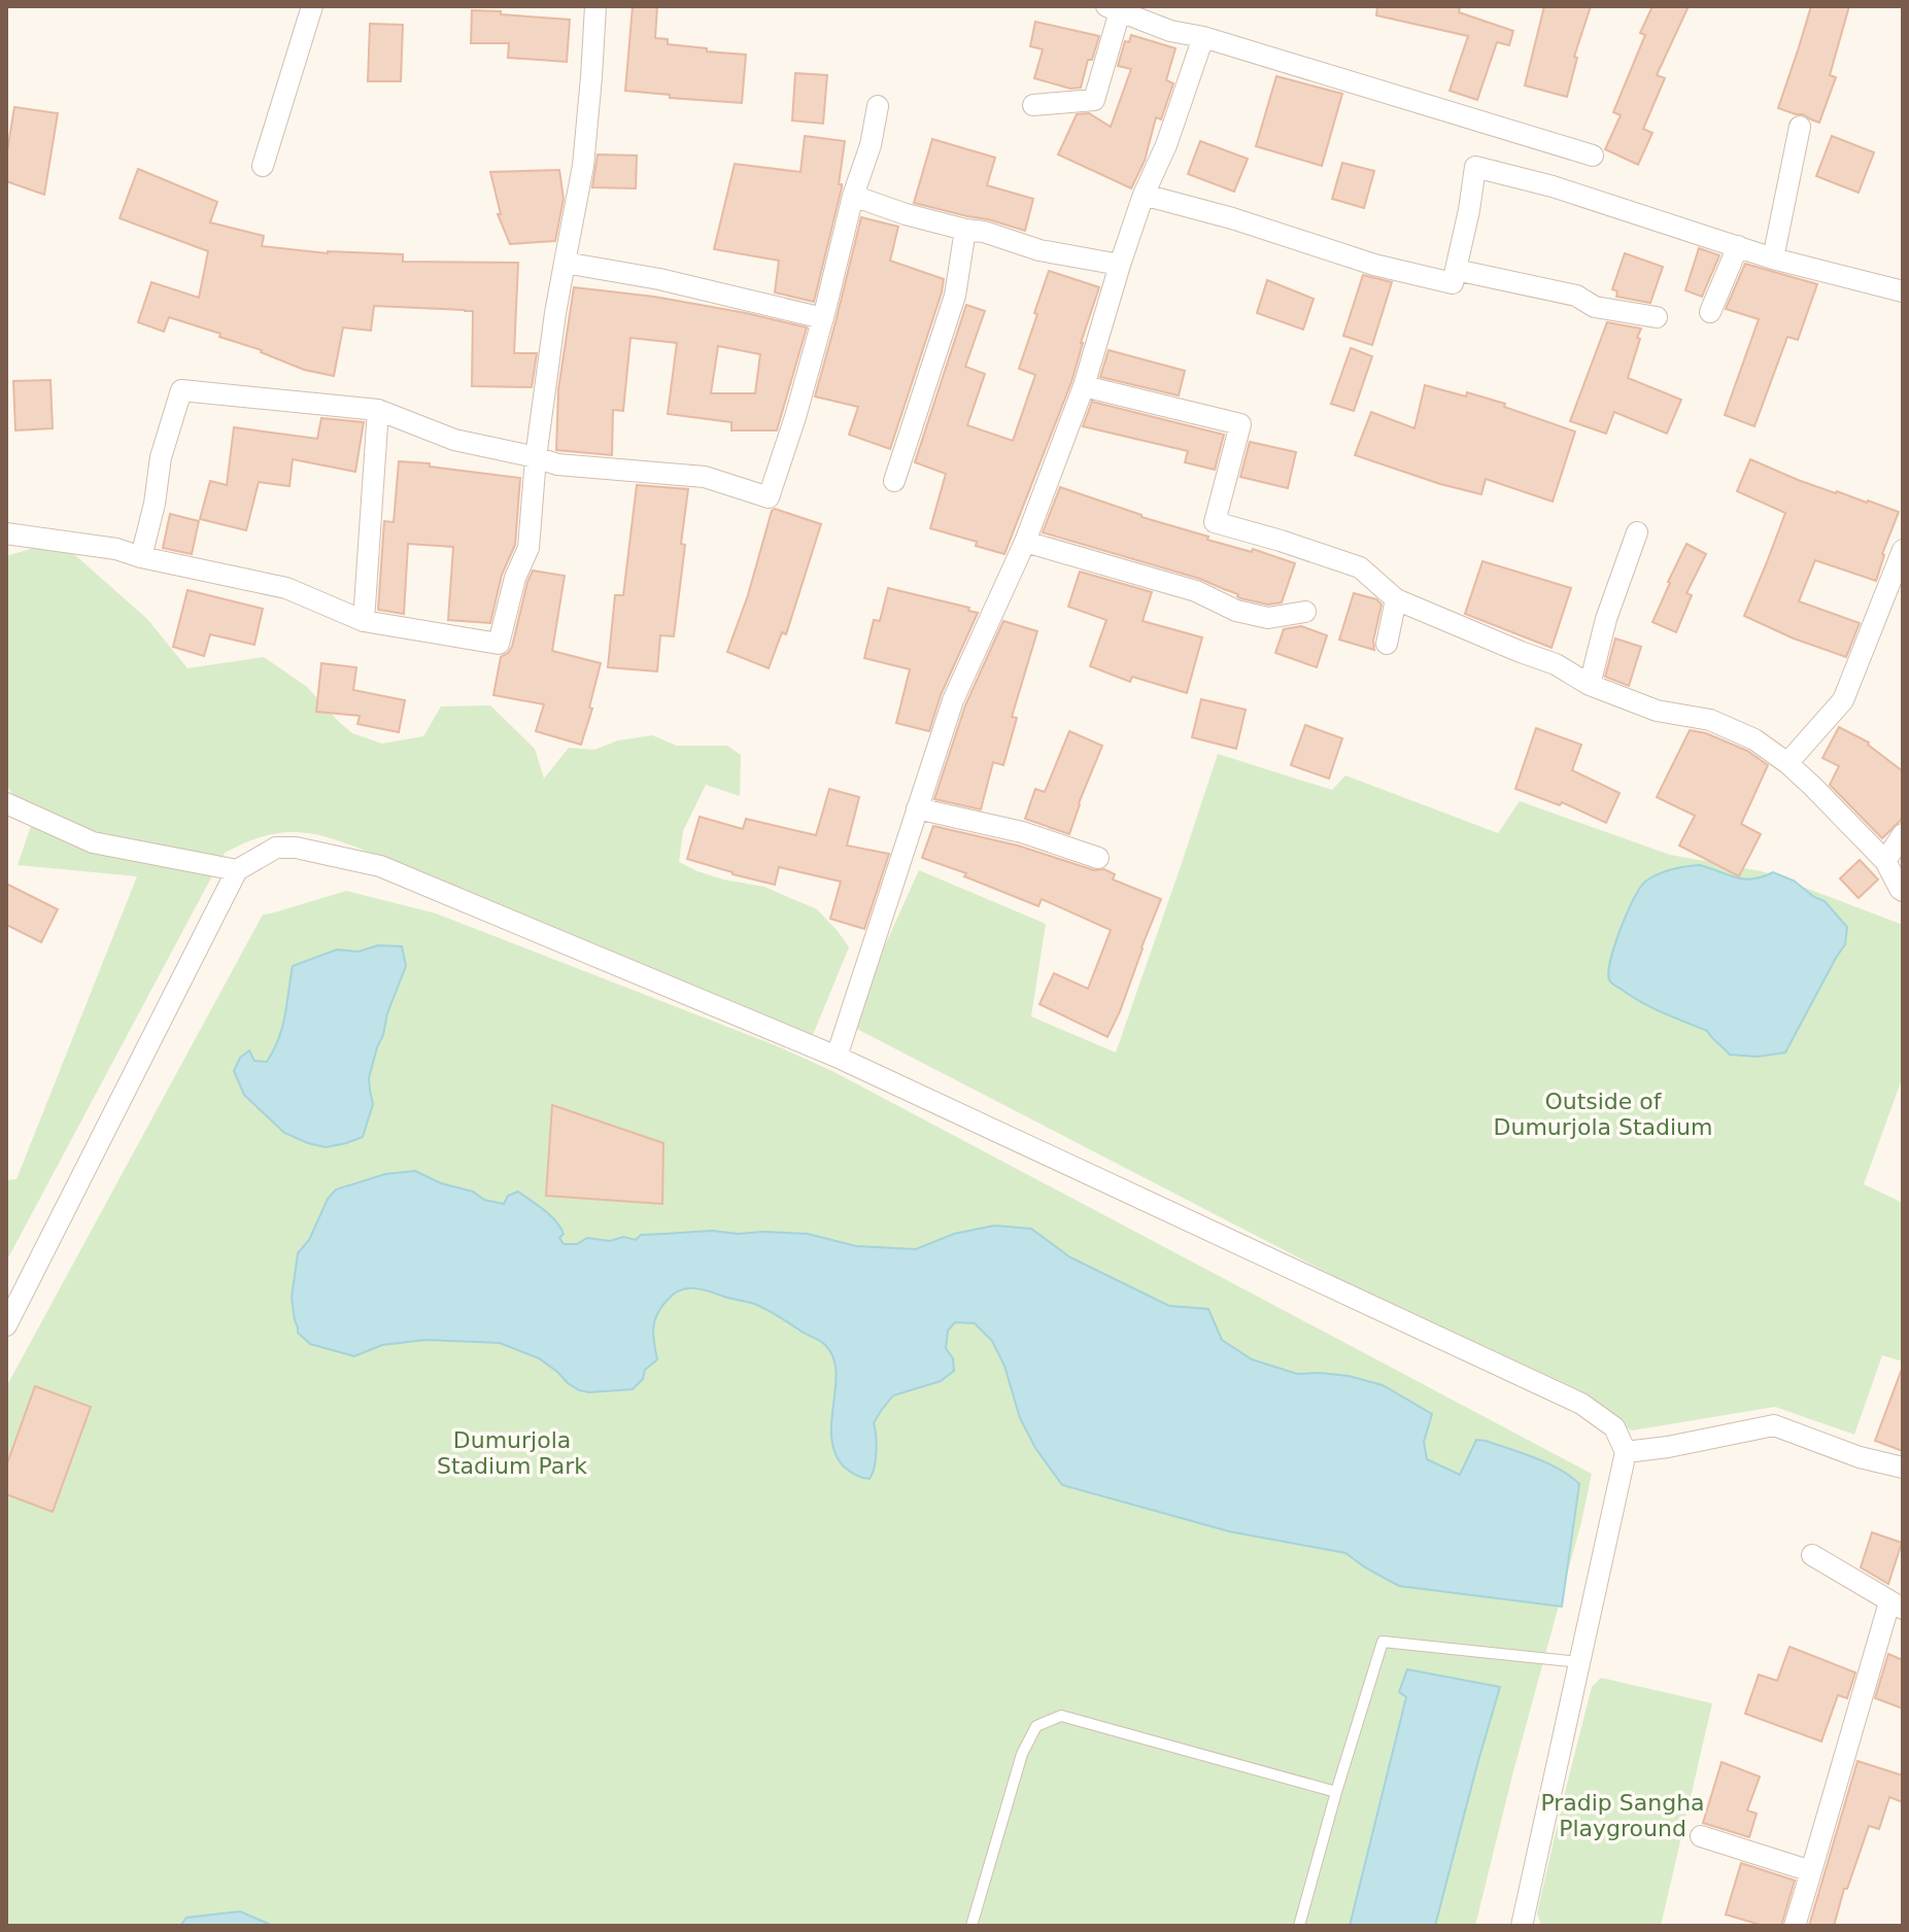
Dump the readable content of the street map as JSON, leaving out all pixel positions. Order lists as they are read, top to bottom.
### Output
{
  "parks": ["Outside of Dumurjola Stadium", "Dumurjola Stadium Park", "Pradip Sangha Playground"]
}
